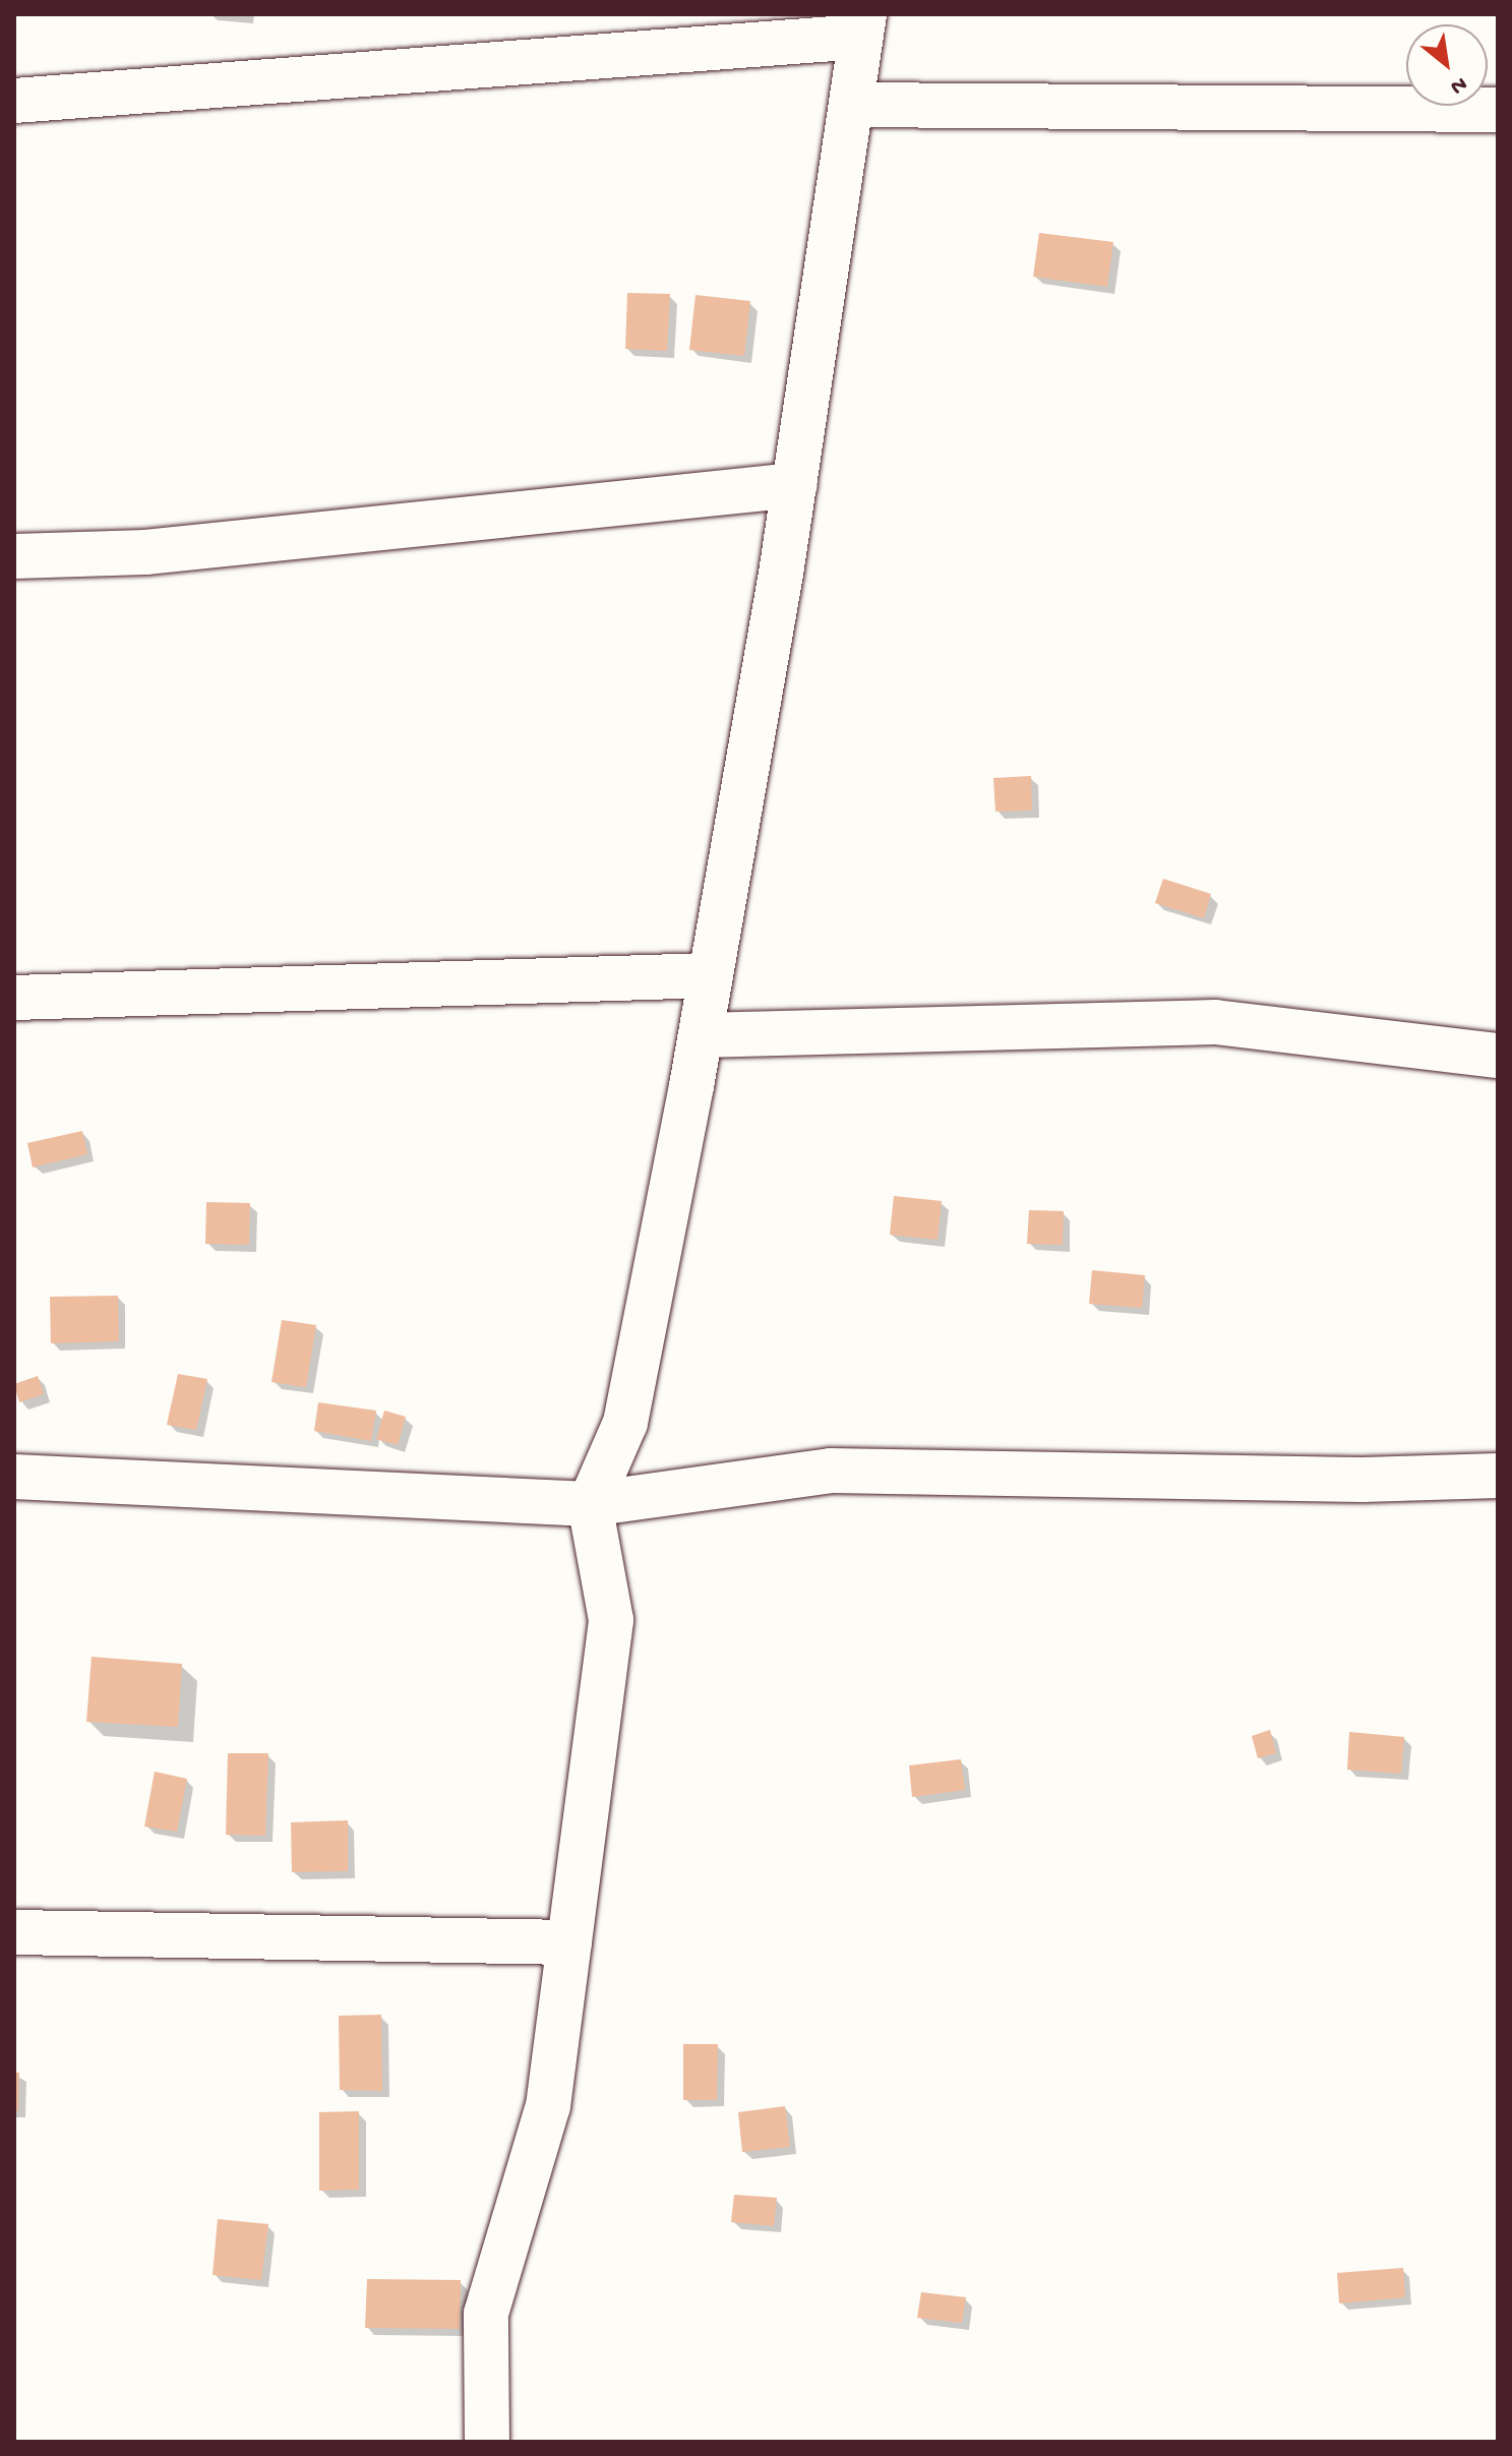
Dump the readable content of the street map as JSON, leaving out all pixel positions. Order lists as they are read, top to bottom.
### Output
{
  "north": "bottom right"
}
